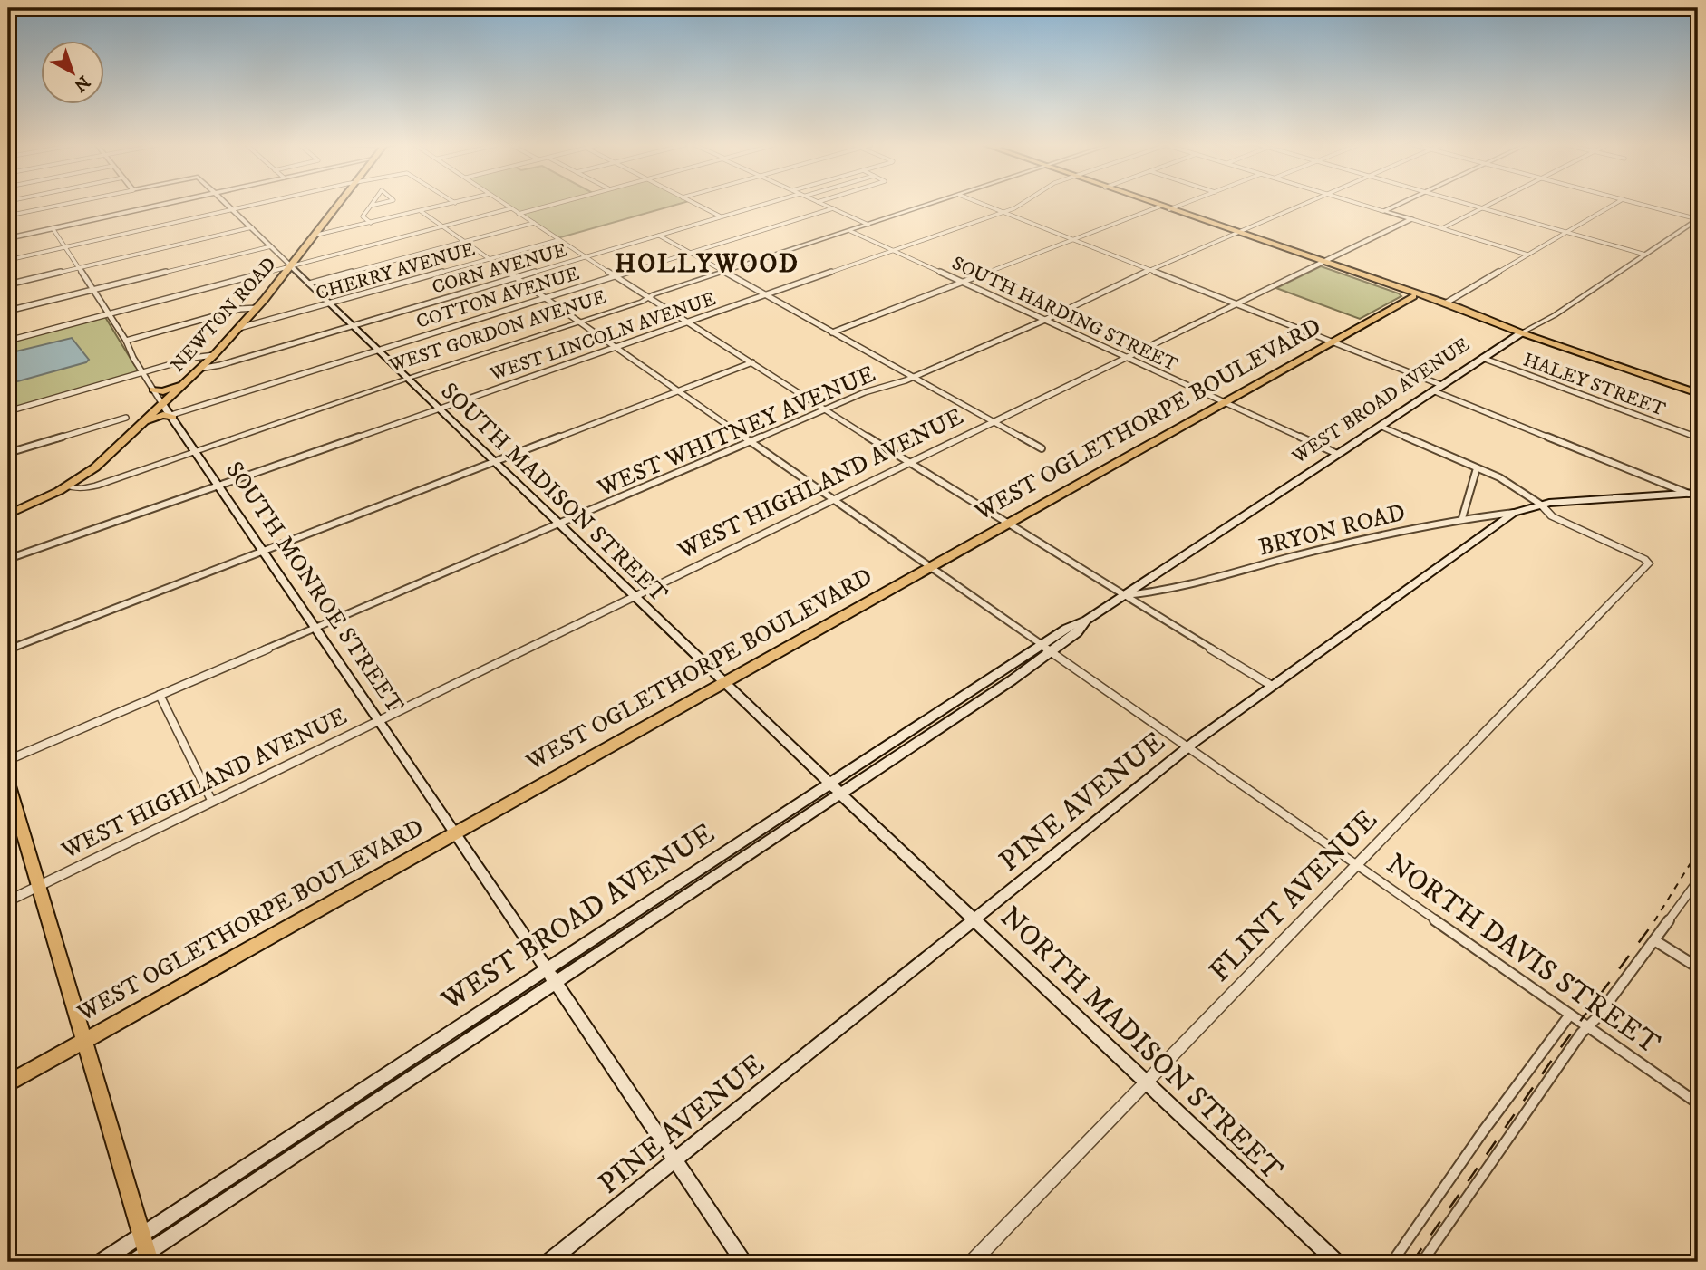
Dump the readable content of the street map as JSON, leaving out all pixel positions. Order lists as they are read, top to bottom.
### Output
{
  "streets": {
    "main road": [
      "NEWTON ROAD",
      "WEST GORDON AVENUE",
      "WEST BROAD AVENUE",
      "WEST OGLETHORPE BOULEVARD",
      "SOUTH MADISON STREET",
      "SOUTH MONROE STREET",
      "PINE AVENUE",
      "NORTH MADISON STREET"
    ],
    "street": [
      "CORN AVENUE",
      "CHERRY AVENUE",
      "COTTON AVENUE",
      "SOUTH HARDING STREET",
      "WEST LINCOLN AVENUE",
      "HALEY STREET",
      "WEST WHITNEY AVENUE",
      "WEST HIGHLAND AVENUE",
      "BRYON ROAD",
      "FLINT AVENUE",
      "NORTH DAVIS STREET"
    ]
  },
  "crossings": [
    ["CORN AVENUE", "NEWTON ROAD"],
    ["CORN AVENUE", "SOUTH MADISON STREET"],
    ["CORN AVENUE", "NORTH DAVIS STREET"],
    ["CHERRY AVENUE", "NEWTON ROAD"],
    ["CHERRY AVENUE", "SOUTH MADISON STREET"],
    ["CHERRY AVENUE", "NORTH DAVIS STREET"],
    ["COTTON AVENUE", "SOUTH MADISON STREET"],
    ["COTTON AVENUE", "SOUTH MONROE STREET"],
    ["COTTON AVENUE", "NORTH DAVIS STREET"],
    ["SOUTH HARDING STREET", "WEST GORDON AVENUE"],
    ["SOUTH HARDING STREET", "WEST LINCOLN AVENUE"],
    ["SOUTH HARDING STREET", "WEST BROAD AVENUE"],
    ["SOUTH HARDING STREET", "WEST OGLETHORPE BOULEVARD"],
    ["SOUTH HARDING STREET", "WEST WHITNEY AVENUE"],
    ["SOUTH HARDING STREET", "WEST HIGHLAND AVENUE"],
    ["NEWTON ROAD", "WEST GORDON AVENUE"],
    ["NEWTON ROAD", "SOUTH MADISON STREET"],
    ["NEWTON ROAD", "SOUTH MONROE STREET"],
    ["WEST GORDON AVENUE", "SOUTH MADISON STREET"],
    ["WEST GORDON AVENUE", "SOUTH MONROE STREET"],
    ["WEST GORDON AVENUE", "NORTH DAVIS STREET"],
    ["WEST LINCOLN AVENUE", "SOUTH MADISON STREET"],
    ["WEST LINCOLN AVENUE", "SOUTH MONROE STREET"],
    ["WEST LINCOLN AVENUE", "NORTH DAVIS STREET"],
    ["HALEY STREET", "WEST BROAD AVENUE"],
    ["WEST BROAD AVENUE", "SOUTH MADISON STREET"],
    ["WEST BROAD AVENUE", "BRYON ROAD"],
    ["WEST BROAD AVENUE", "SOUTH MONROE STREET"],
    ["WEST BROAD AVENUE", "NORTH DAVIS STREET"],
    ["WEST BROAD AVENUE", "NORTH MADISON STREET"],
    ["WEST OGLETHORPE BOULEVARD", "SOUTH MADISON STREET"],
    ["WEST OGLETHORPE BOULEVARD", "SOUTH MONROE STREET"],
    ["WEST OGLETHORPE BOULEVARD", "NORTH DAVIS STREET"],
    ["WEST WHITNEY AVENUE", "SOUTH MADISON STREET"],
    ["WEST WHITNEY AVENUE", "SOUTH MONROE STREET"],
    ["WEST WHITNEY AVENUE", "NORTH DAVIS STREET"],
    ["WEST HIGHLAND AVENUE", "SOUTH MADISON STREET"],
    ["WEST HIGHLAND AVENUE", "SOUTH MONROE STREET"],
    ["WEST HIGHLAND AVENUE", "NORTH DAVIS STREET"],
    ["SOUTH MADISON STREET", "NORTH MADISON STREET"],
    ["BRYON ROAD", "PINE AVENUE"],
    ["SOUTH MONROE STREET", "PINE AVENUE"],
    ["PINE AVENUE", "FLINT AVENUE"],
    ["PINE AVENUE", "NORTH DAVIS STREET"],
    ["PINE AVENUE", "NORTH MADISON STREET"],
    ["FLINT AVENUE", "NORTH DAVIS STREET"],
    ["FLINT AVENUE", "NORTH MADISON STREET"]
  ],
  "districts": ["HOLLYWOOD"],
  "north": "bottom right"
}
